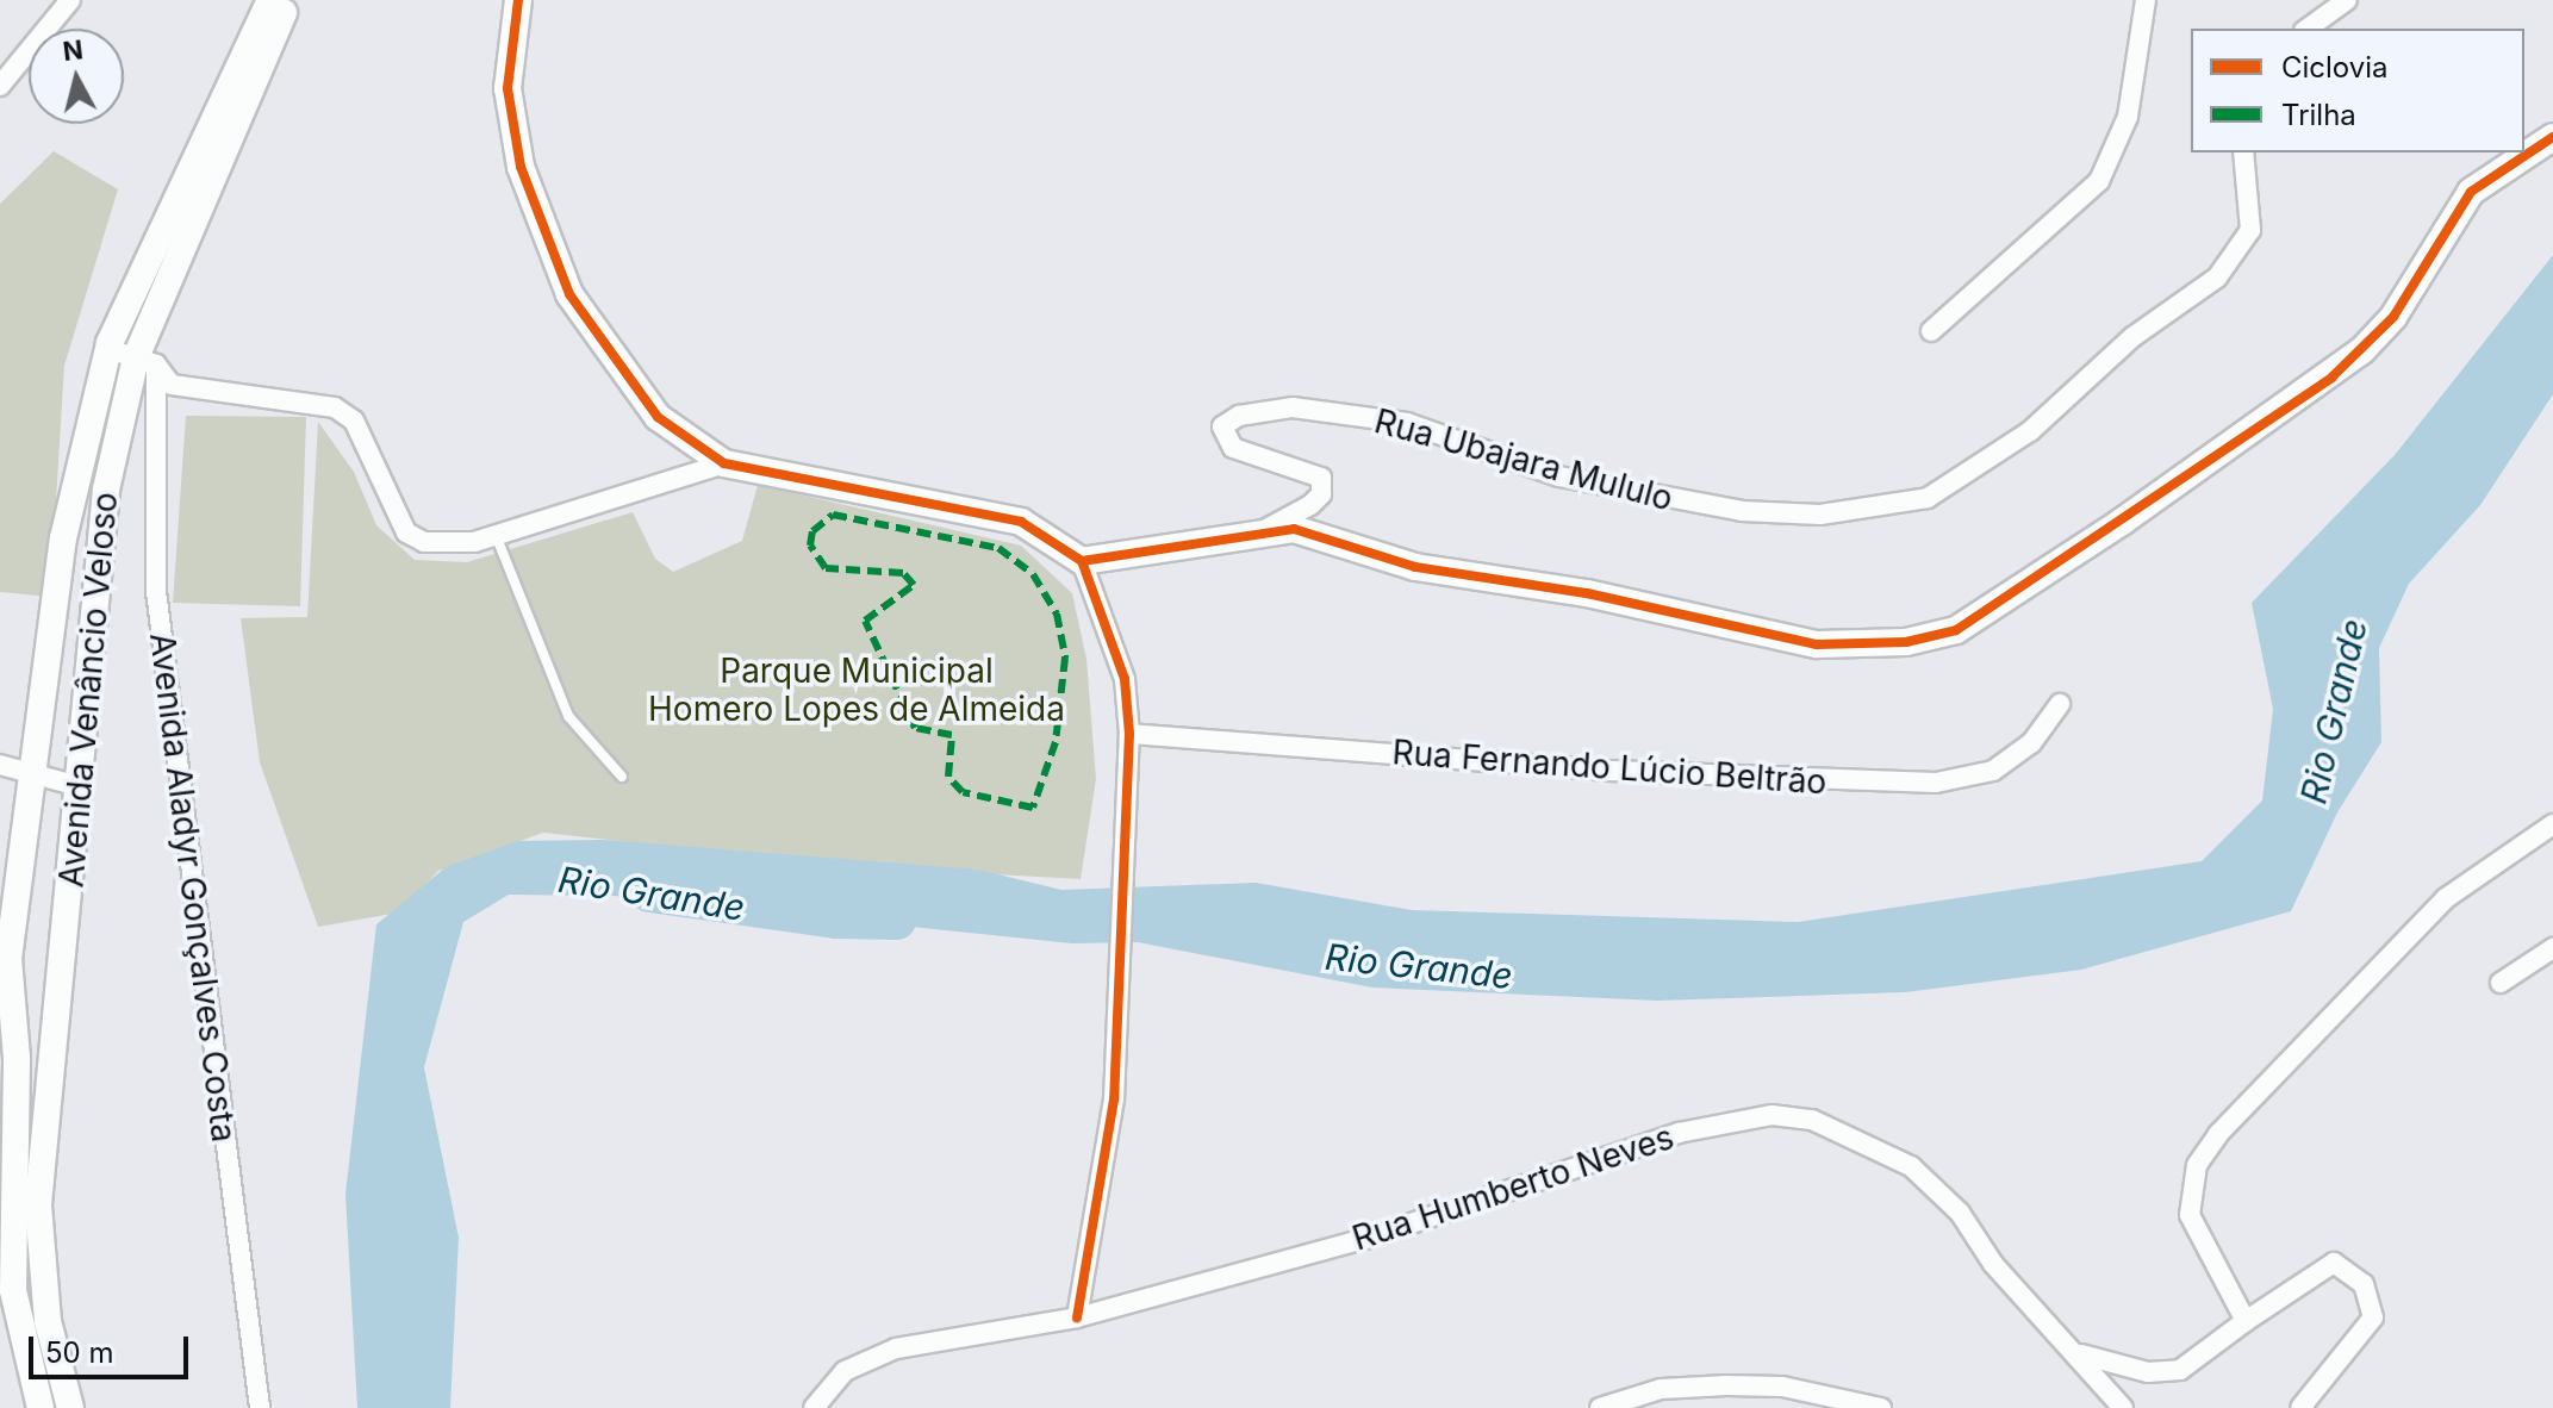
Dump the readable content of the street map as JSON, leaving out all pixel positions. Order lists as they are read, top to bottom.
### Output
{
  "streets": {
    "street": [
      "Rua Ubajara Mululo",
      "Avenida Venâncio Veloso",
      "Rua Fernando Lúcio Beltrão",
      "Avenida Aladyr Gonçalves Costa",
      "Rua Humberto Neves"
    ]
  },
  "crossings": [
    ["Avenida Venâncio Veloso", "Avenida Aladyr Gonçalves Costa"]
  ],
  "water": ["Rio Grande"],
  "parks": ["Parque Municipal Homero Lopes de Almeida"],
  "legend": ["Ciclovia", "Trilha"],
  "scale_bar": "50 m",
  "north": "top"
}
